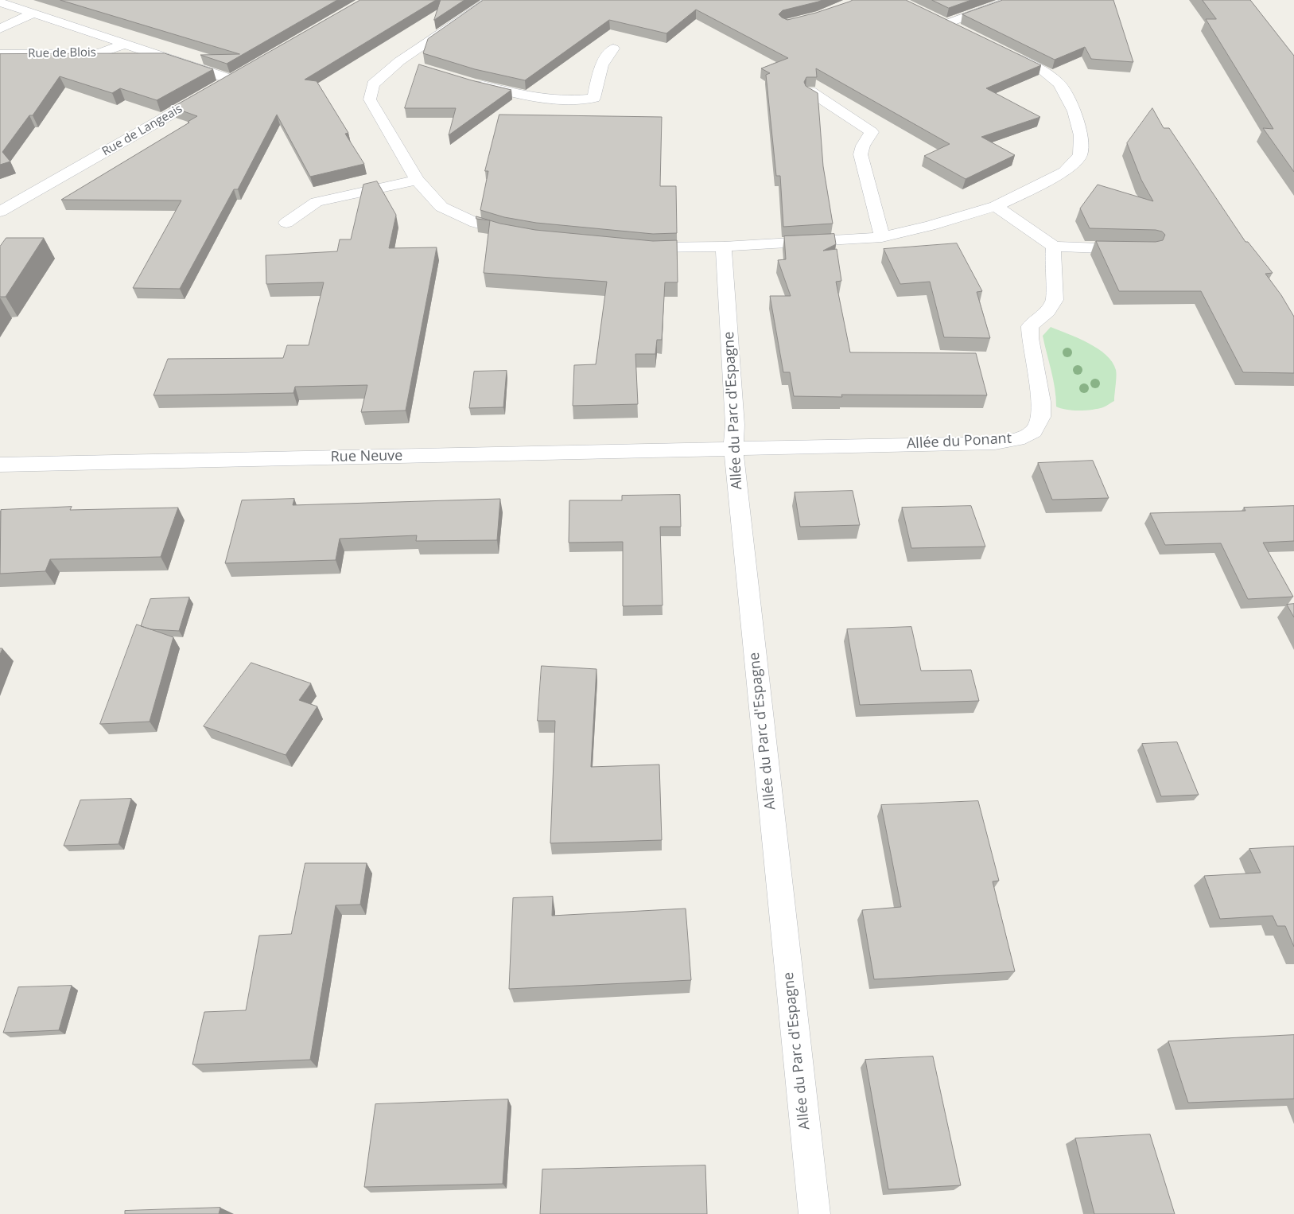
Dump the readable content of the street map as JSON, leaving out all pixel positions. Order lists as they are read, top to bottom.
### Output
{
  "streets": {
    "street": [
      "Rue de Blois",
      "Rue de Langeais",
      "Allée du Parc d'Espagne",
      "Allée du Ponant",
      "Rue Neuve"
    ]
  },
  "crossings": [
    ["Rue de Blois", "Rue de Langeais"],
    ["Allée du Parc d'Espagne", "Allée du Ponant"],
    ["Allée du Parc d'Espagne", "Rue Neuve"],
    ["Allée du Ponant", "Rue Neuve"]
  ]
}
